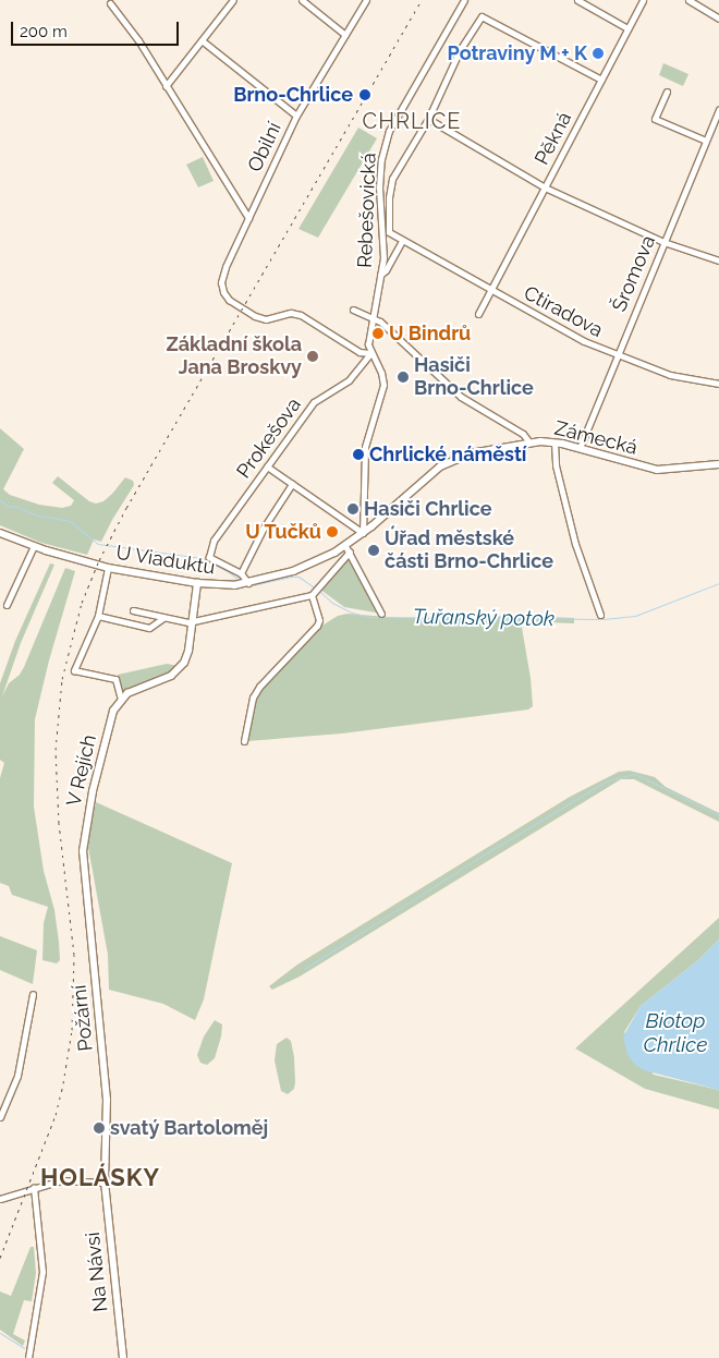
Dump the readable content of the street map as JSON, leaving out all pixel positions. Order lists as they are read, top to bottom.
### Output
{
  "streets": {
    "street": [
      "Pěkná",
      "Obilní",
      "Rebešovická",
      "Šromova",
      "Ctiradova",
      "Prokešova",
      "Zámecká",
      "U Viaduktu",
      "V Rejích",
      "Požární",
      "Na Návsi"
    ]
  },
  "crossings": [
    ["Pěkná", "Ctiradova"],
    ["Obilní", "Rebešovická"],
    ["Obilní", "Prokešova"],
    ["Rebešovická", "Prokešova"],
    ["Rebešovická", "Zámecká"],
    ["Šromova", "Ctiradova"],
    ["Šromova", "Zámecká"],
    ["Prokešova", "U Viaduktu"],
    ["V Rejích", "Požární"],
    ["Požární", "Na Návsi"]
  ],
  "districts": ["CHRLICE", "HOLÁSKY"],
  "water": ["Tuřanský potok", "Biotop Chrlice"],
  "places": [
    "Potraviny M + K",
    "Brno-Chrlice",
    "U Bindrů",
    "Základní škola Jana Broskvy",
    "Hasiči Brno-Chrlice",
    "Chrlické náměstí",
    "Hasiči Chrlice",
    "U Tučků",
    "Úřad městské části Brno-Chrlice",
    "svatý Bartoloměj"
  ],
  "scale_bar": "200 m"
}
